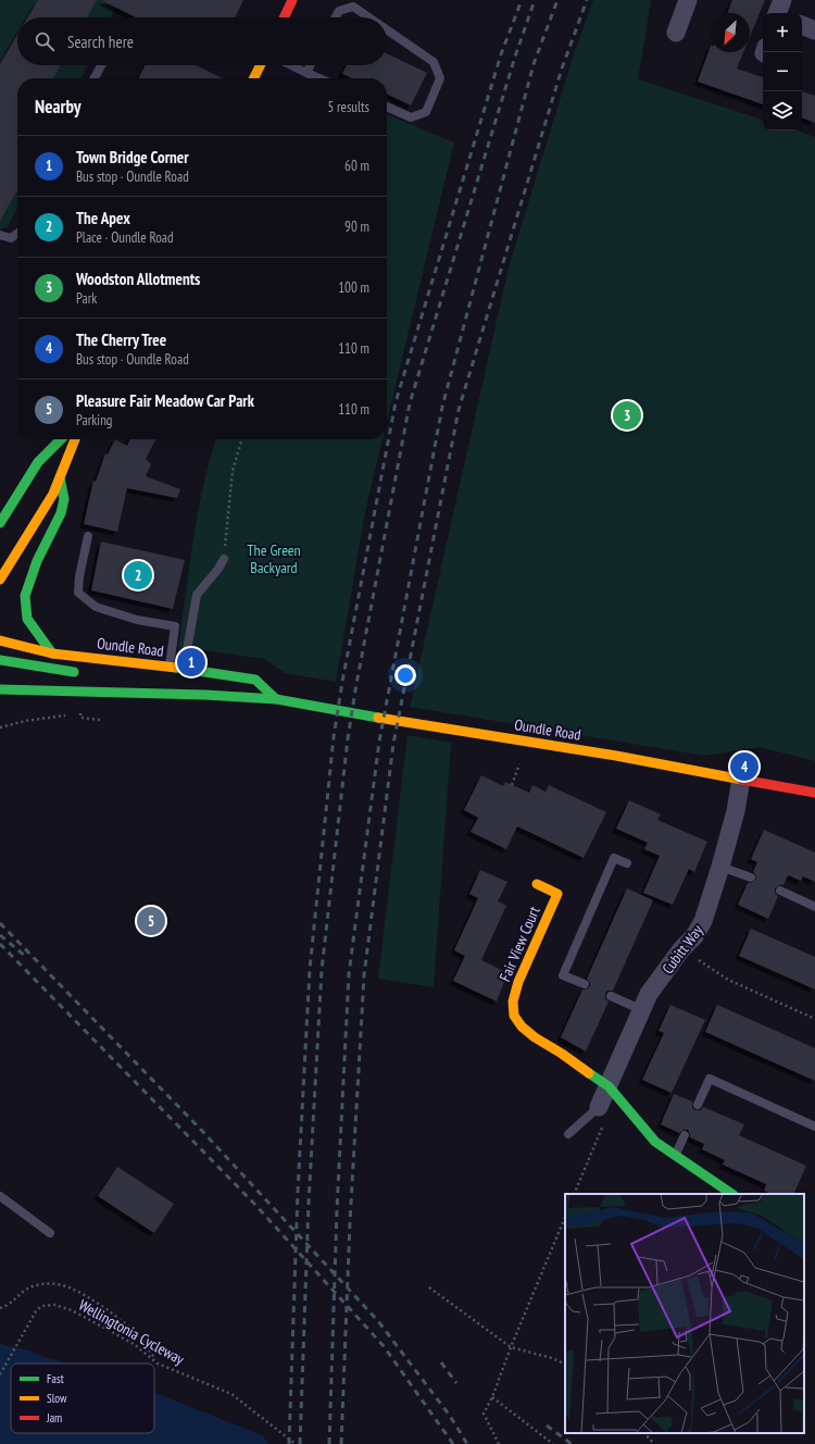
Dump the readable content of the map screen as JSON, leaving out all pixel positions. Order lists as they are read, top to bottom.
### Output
{
  "streets": {
    "main road": ["Oundle Road", "Fair View Court"],
    "street": ["Cubitt Way"],
    "path": ["Wellingtonia Cycleway"]
  },
  "crossings": [
    ["Oundle Road", "Cubitt Way"],
    ["Fair View Court", "Cubitt Way"]
  ],
  "parks": ["The Green Backyard"],
  "legend": ["Fast", "Slow", "Jam"],
  "north": "bottom left",
  "page": {
    "map_buttons": ["+", "−"],
    "search": "Search here",
    "heading": ["Nearby", "5 results"],
    "list": [
      {
        "mark": "1",
        "name": "Town Bridge Corner",
        "note": "Bus stop · Oundle Road",
        "value": "60 m"
      },
      {
        "mark": "2",
        "name": "The Apex",
        "note": "Place · Oundle Road",
        "value": "90 m"
      },
      {
        "mark": "3",
        "name": "Woodston Allotments",
        "note": "Park",
        "value": "100 m"
      },
      {
        "mark": "4",
        "name": "The Cherry Tree",
        "note": "Bus stop · Oundle Road",
        "value": "110 m"
      },
      {
        "mark": "5",
        "name": "Pleasure Fair Meadow Car Park",
        "note": "Parking",
        "value": "110 m"
      }
    ],
    "pins": [
      "3",
      "2",
      "1",
      "4",
      "5"
    ]
  }
}
